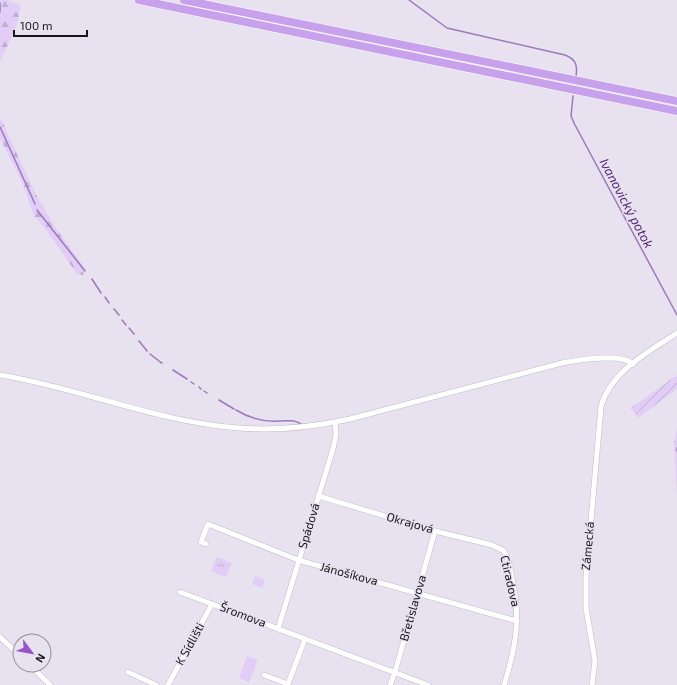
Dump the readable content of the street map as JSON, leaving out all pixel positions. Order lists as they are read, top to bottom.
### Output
{
  "streets": {
    "street": [
      "Okrajová",
      "Spádová",
      "Zámecká",
      "Jánošíkova",
      "Ctiradova",
      "Břetislavova",
      "Šromova",
      "K Sídlišti"
    ]
  },
  "crossings": [
    ["Okrajová", "Spádová"],
    ["Okrajová", "Ctiradova"],
    ["Okrajová", "Břetislavova"],
    ["Spádová", "Jánošíkova"],
    ["Spádová", "Šromova"],
    ["Jánošíkova", "Ctiradova"],
    ["Jánošíkova", "Břetislavova"],
    ["Břetislavova", "Šromova"],
    ["Šromova", "K Sídlišti"]
  ],
  "water": ["Ivanovický potok"],
  "scale_bar": "100 m",
  "north": "bottom right"
}
